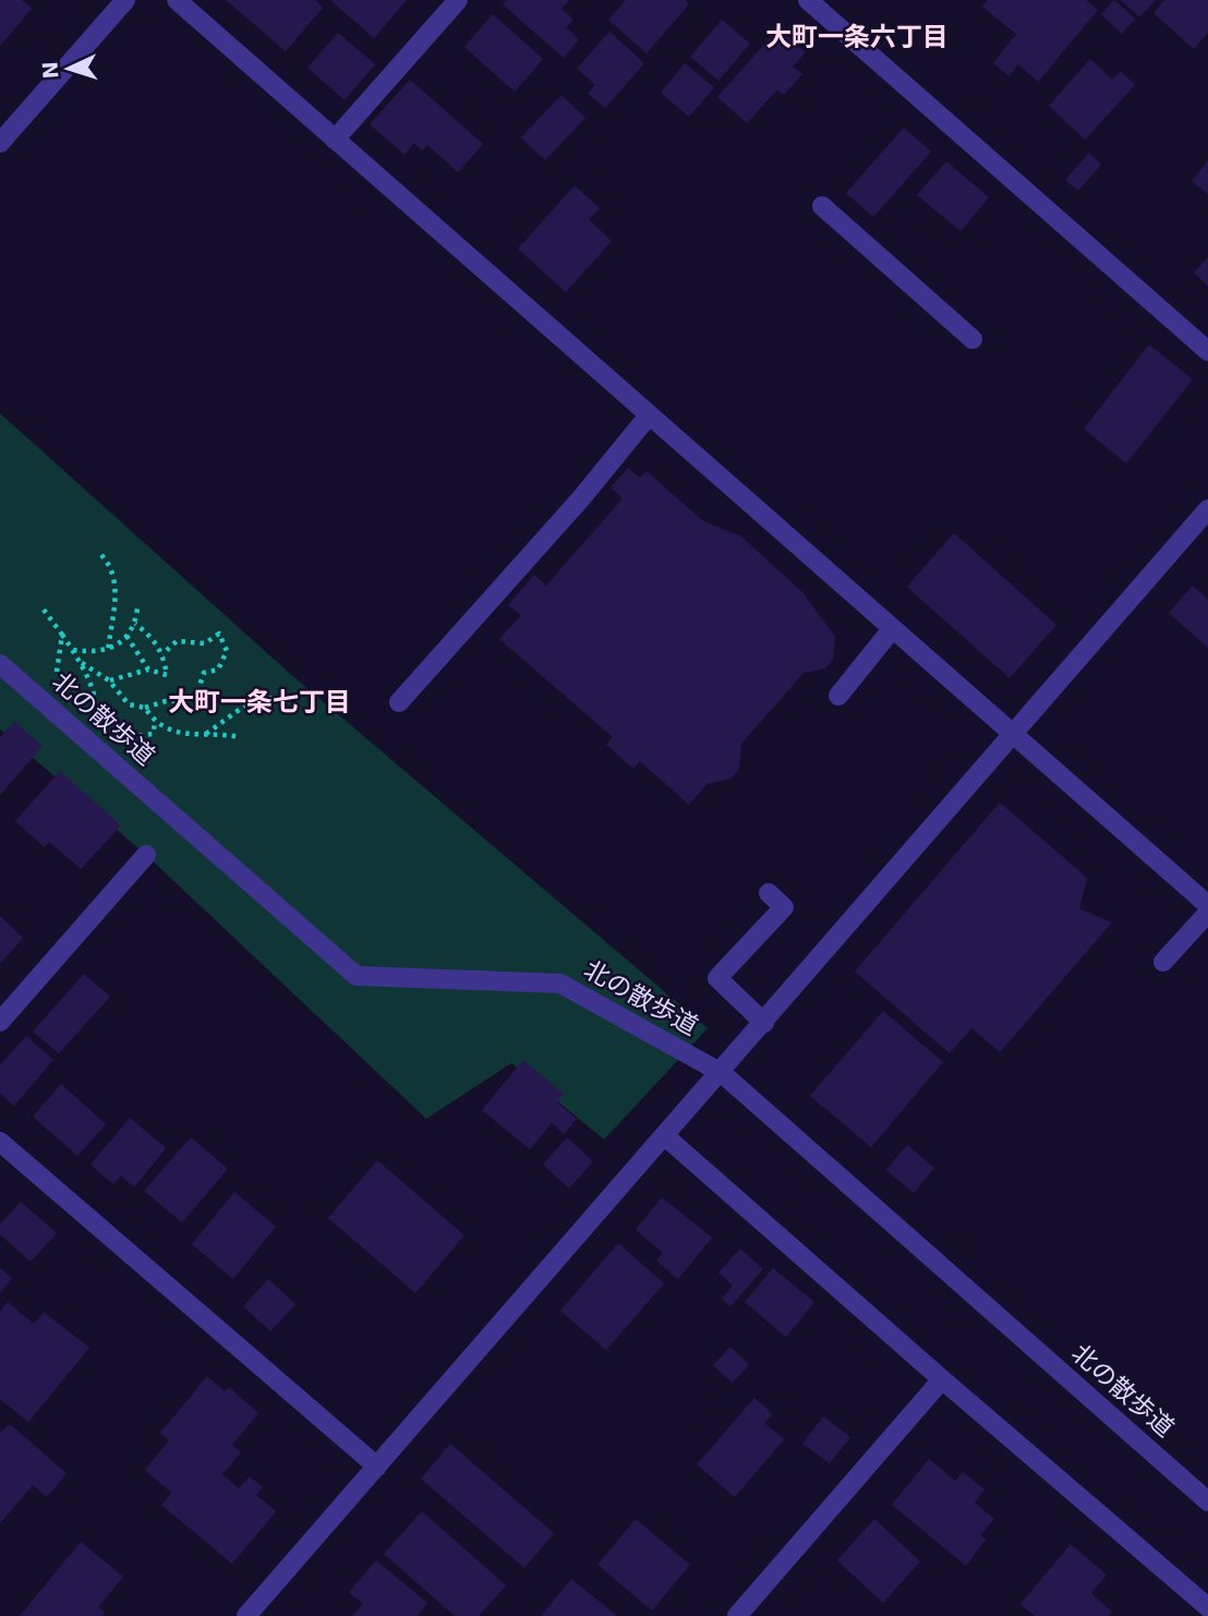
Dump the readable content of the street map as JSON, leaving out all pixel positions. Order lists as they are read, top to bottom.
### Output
{
  "streets": {
    "street": ["北の散歩道"]
  },
  "districts": ["大町一条六丁目", "大町一条七丁目"],
  "north": "left"
}
